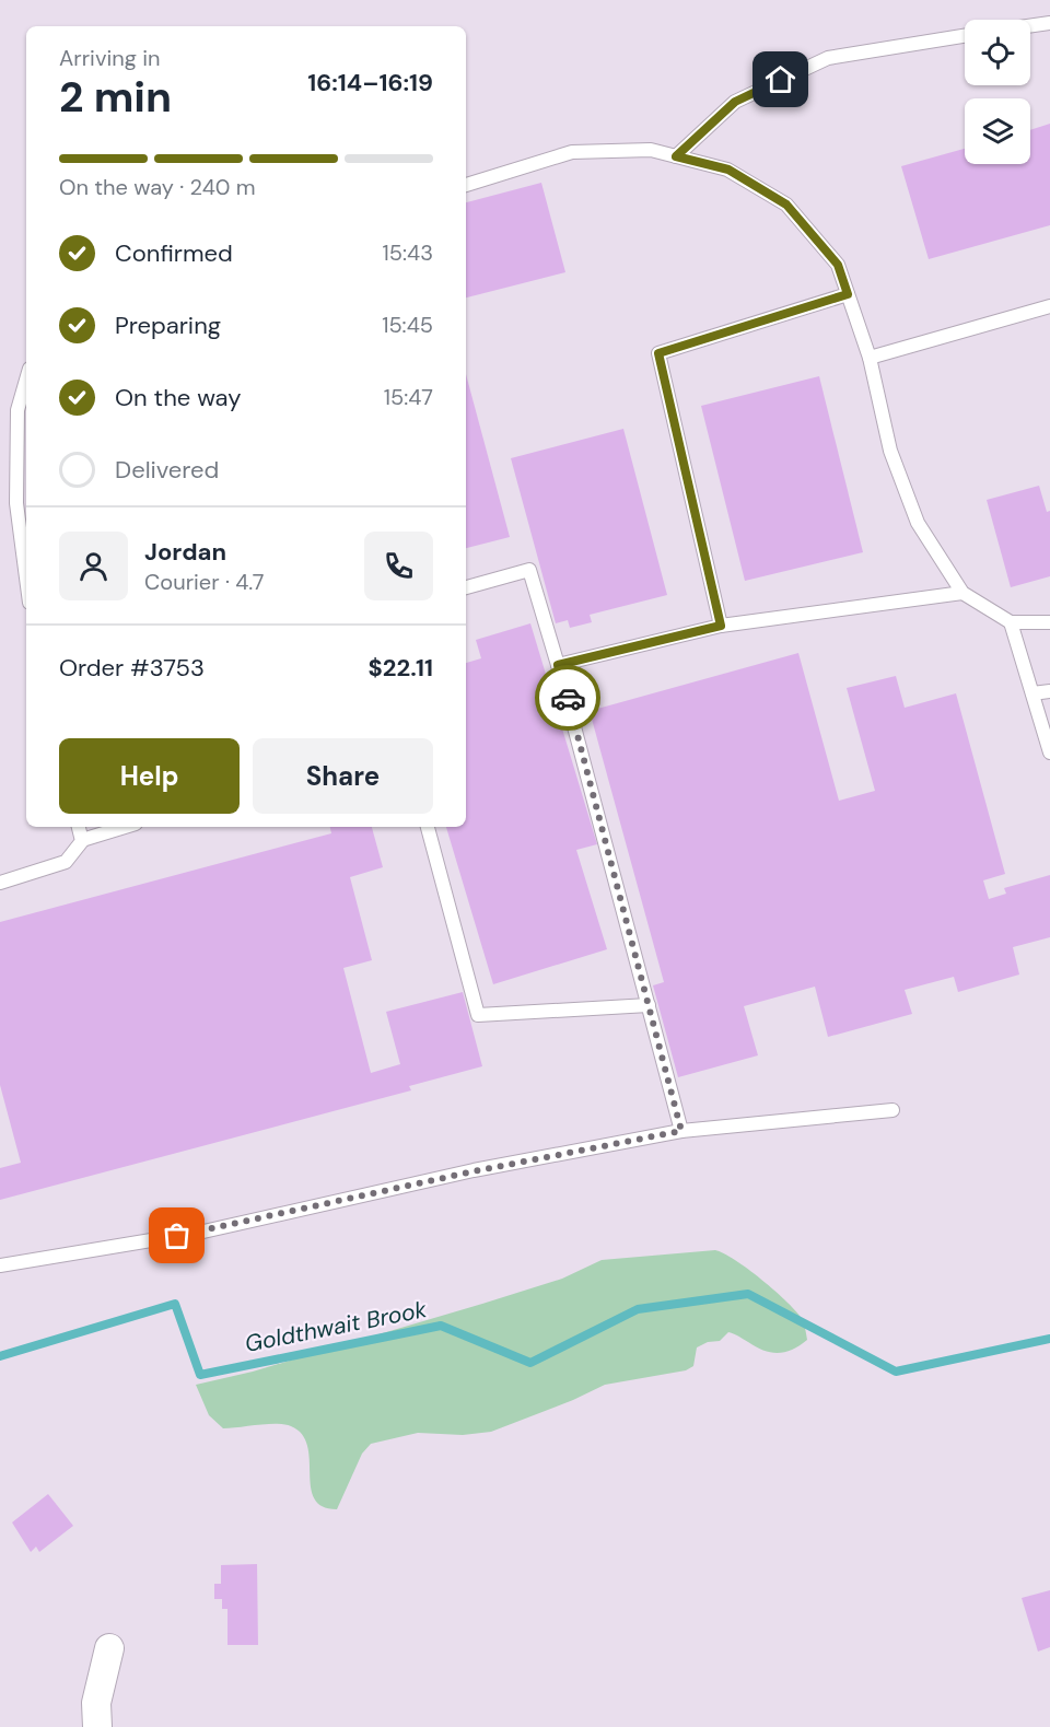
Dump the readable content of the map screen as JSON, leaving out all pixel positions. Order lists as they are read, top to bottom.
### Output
{
  "water": ["Goldthwait Brook"],
  "page": {
    "heading": ["2 min", "Arriving in", "16:14–16:19"],
    "panel": [
      "Jordan",
      "Courier · 4.7",
      "Order #3753",
      "$22.11"
    ],
    "bar": "On the way · 240 m",
    "list": [
      ["Confirmed", "15:43"],
      ["Preparing", "15:45"],
      ["On the way", "15:47"],
      "Delivered"
    ],
    "buttons": ["Help", "Share"]
  }
}
